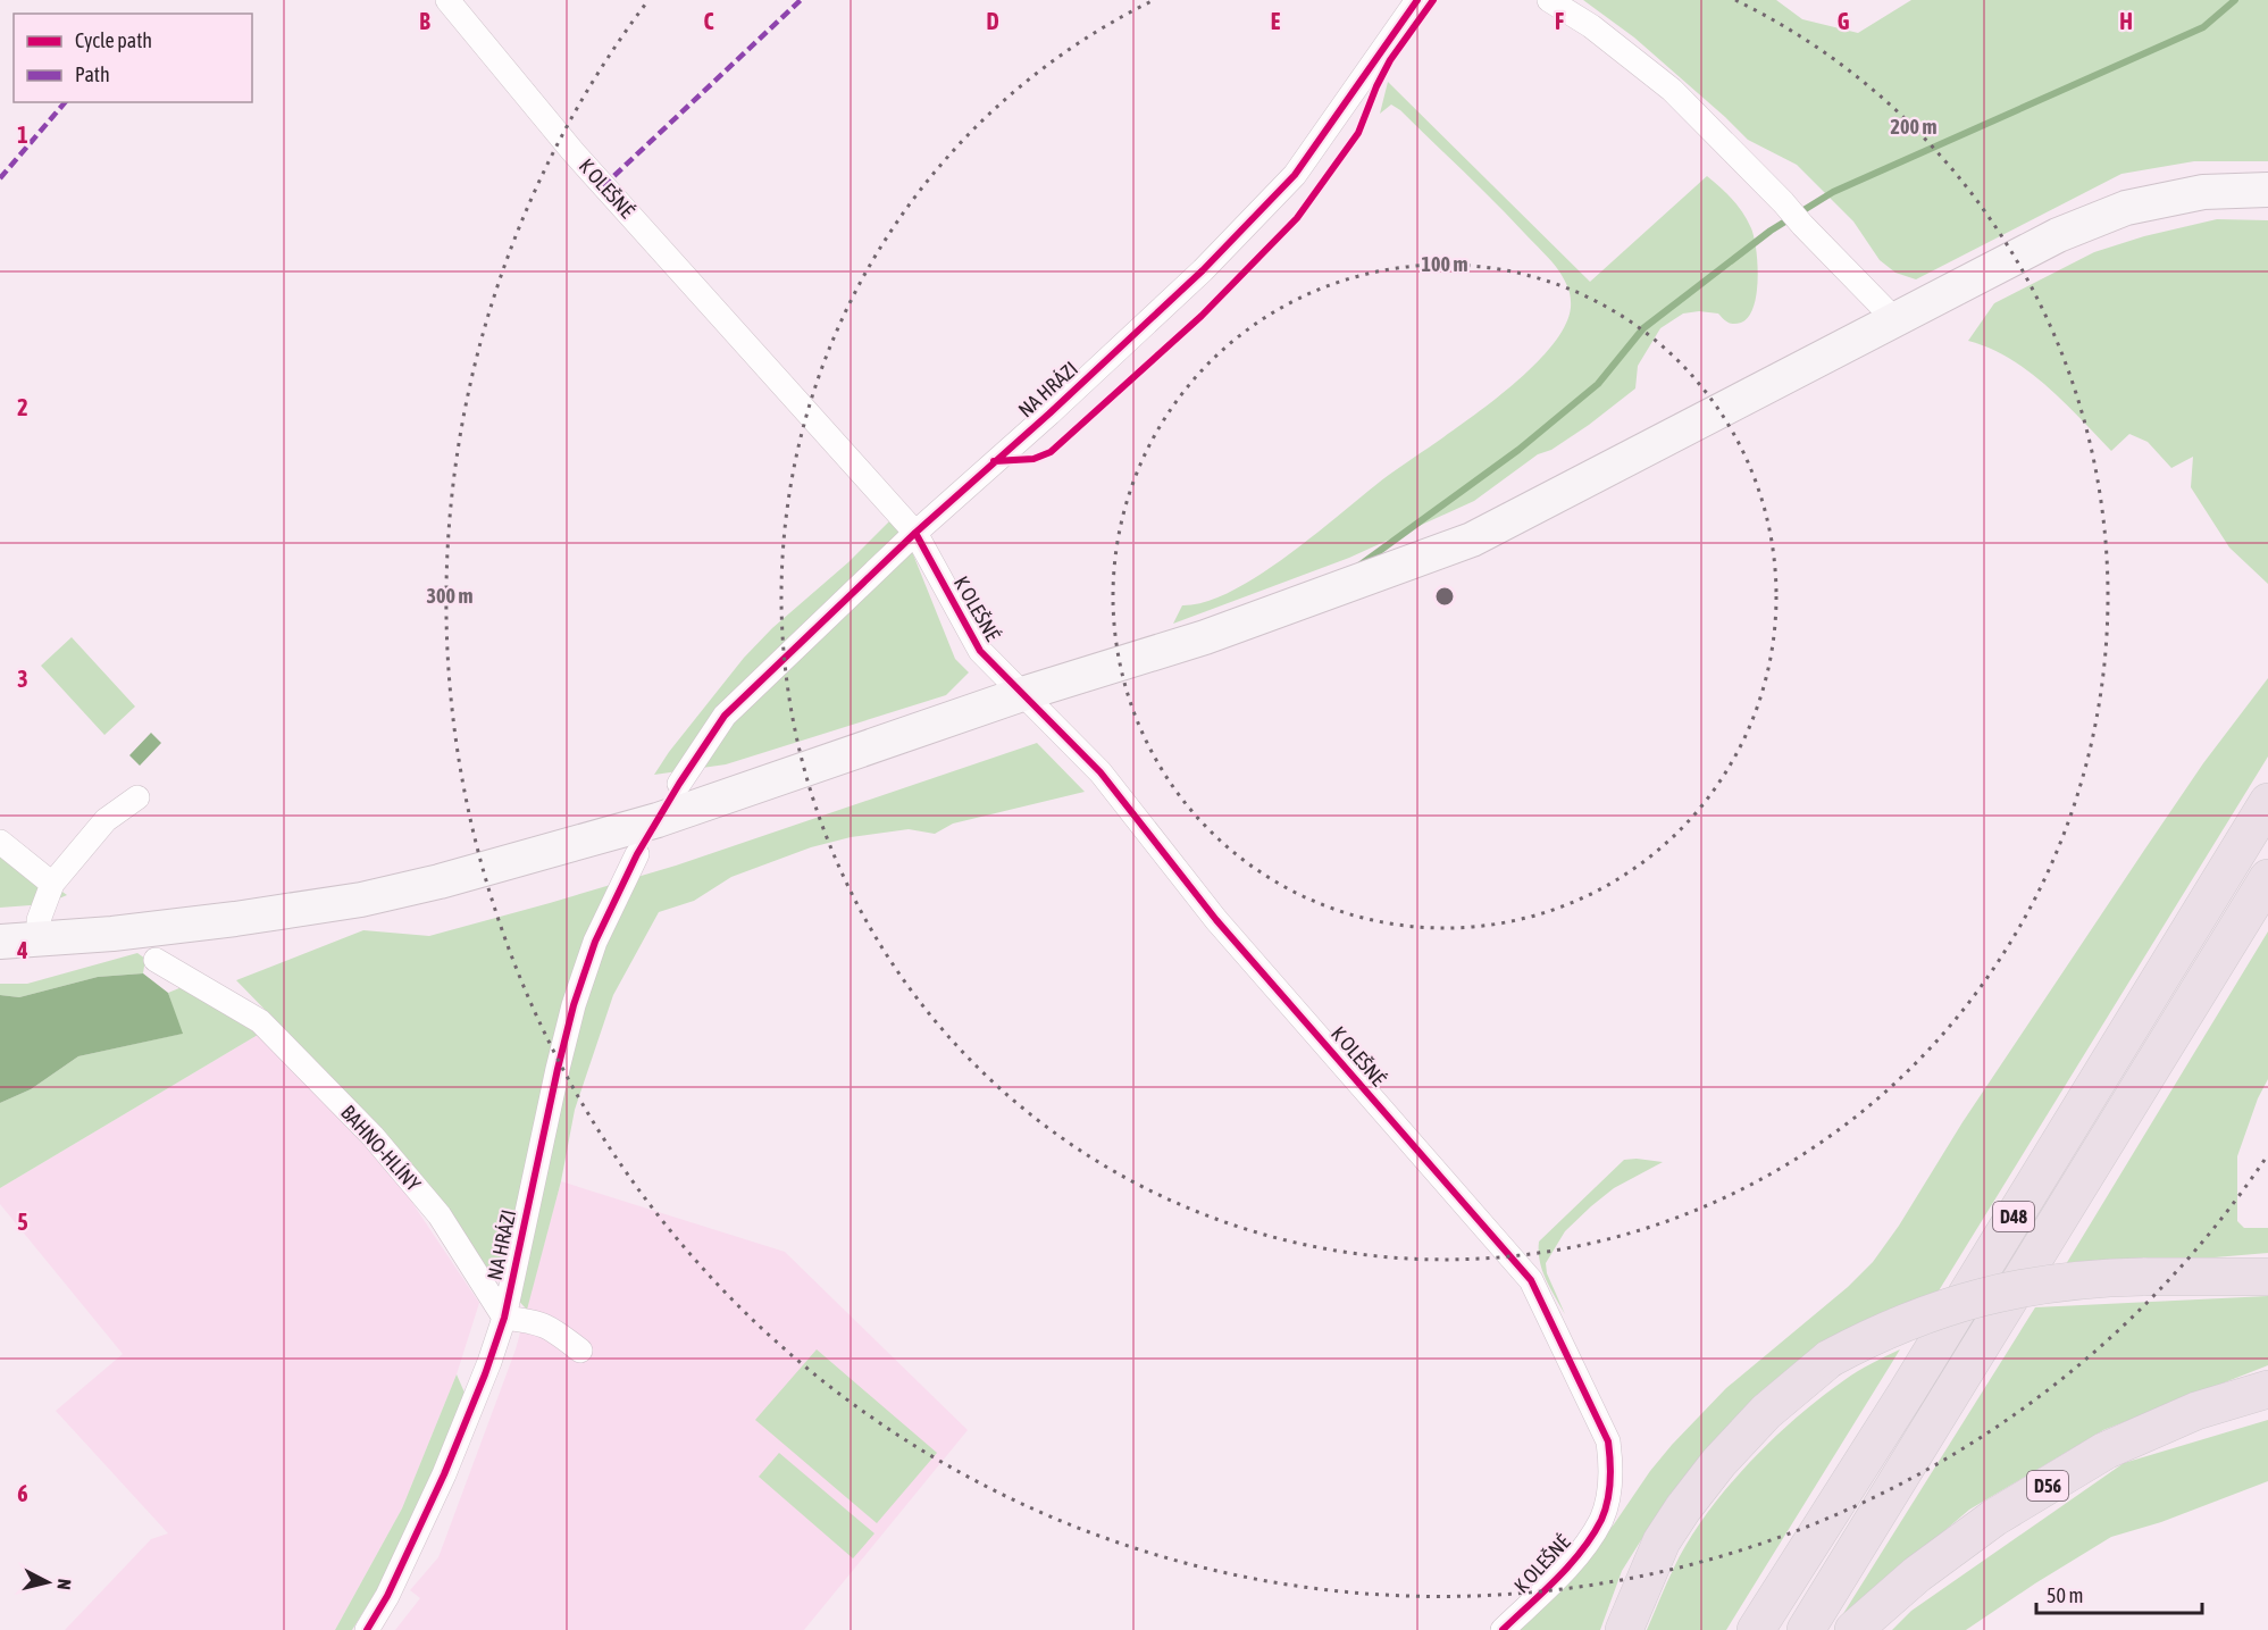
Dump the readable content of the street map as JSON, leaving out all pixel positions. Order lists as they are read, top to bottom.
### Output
{
  "streets": {
    "highway": ["D48", "D56"],
    "street": ["K OLEŠNÉ", "NA HRÁZI", "BAHNO-HLÍNY"]
  },
  "crossings": [
    ["K OLEŠNÉ", "NA HRÁZI"],
    ["NA HRÁZI", "BAHNO-HLÍNY"]
  ],
  "legend": ["Cycle path", "Path"],
  "scale_bar": "50 m",
  "north": "right",
  "grid": {
    "columns": [
      "B",
      "C",
      "D",
      "E",
      "F",
      "G",
      "H"
    ],
    "rows": [
      "1",
      "2",
      "3",
      "4",
      "5",
      "6"
    ]
  },
  "rings": ["200 m", "100 m", "300 m"]
}
